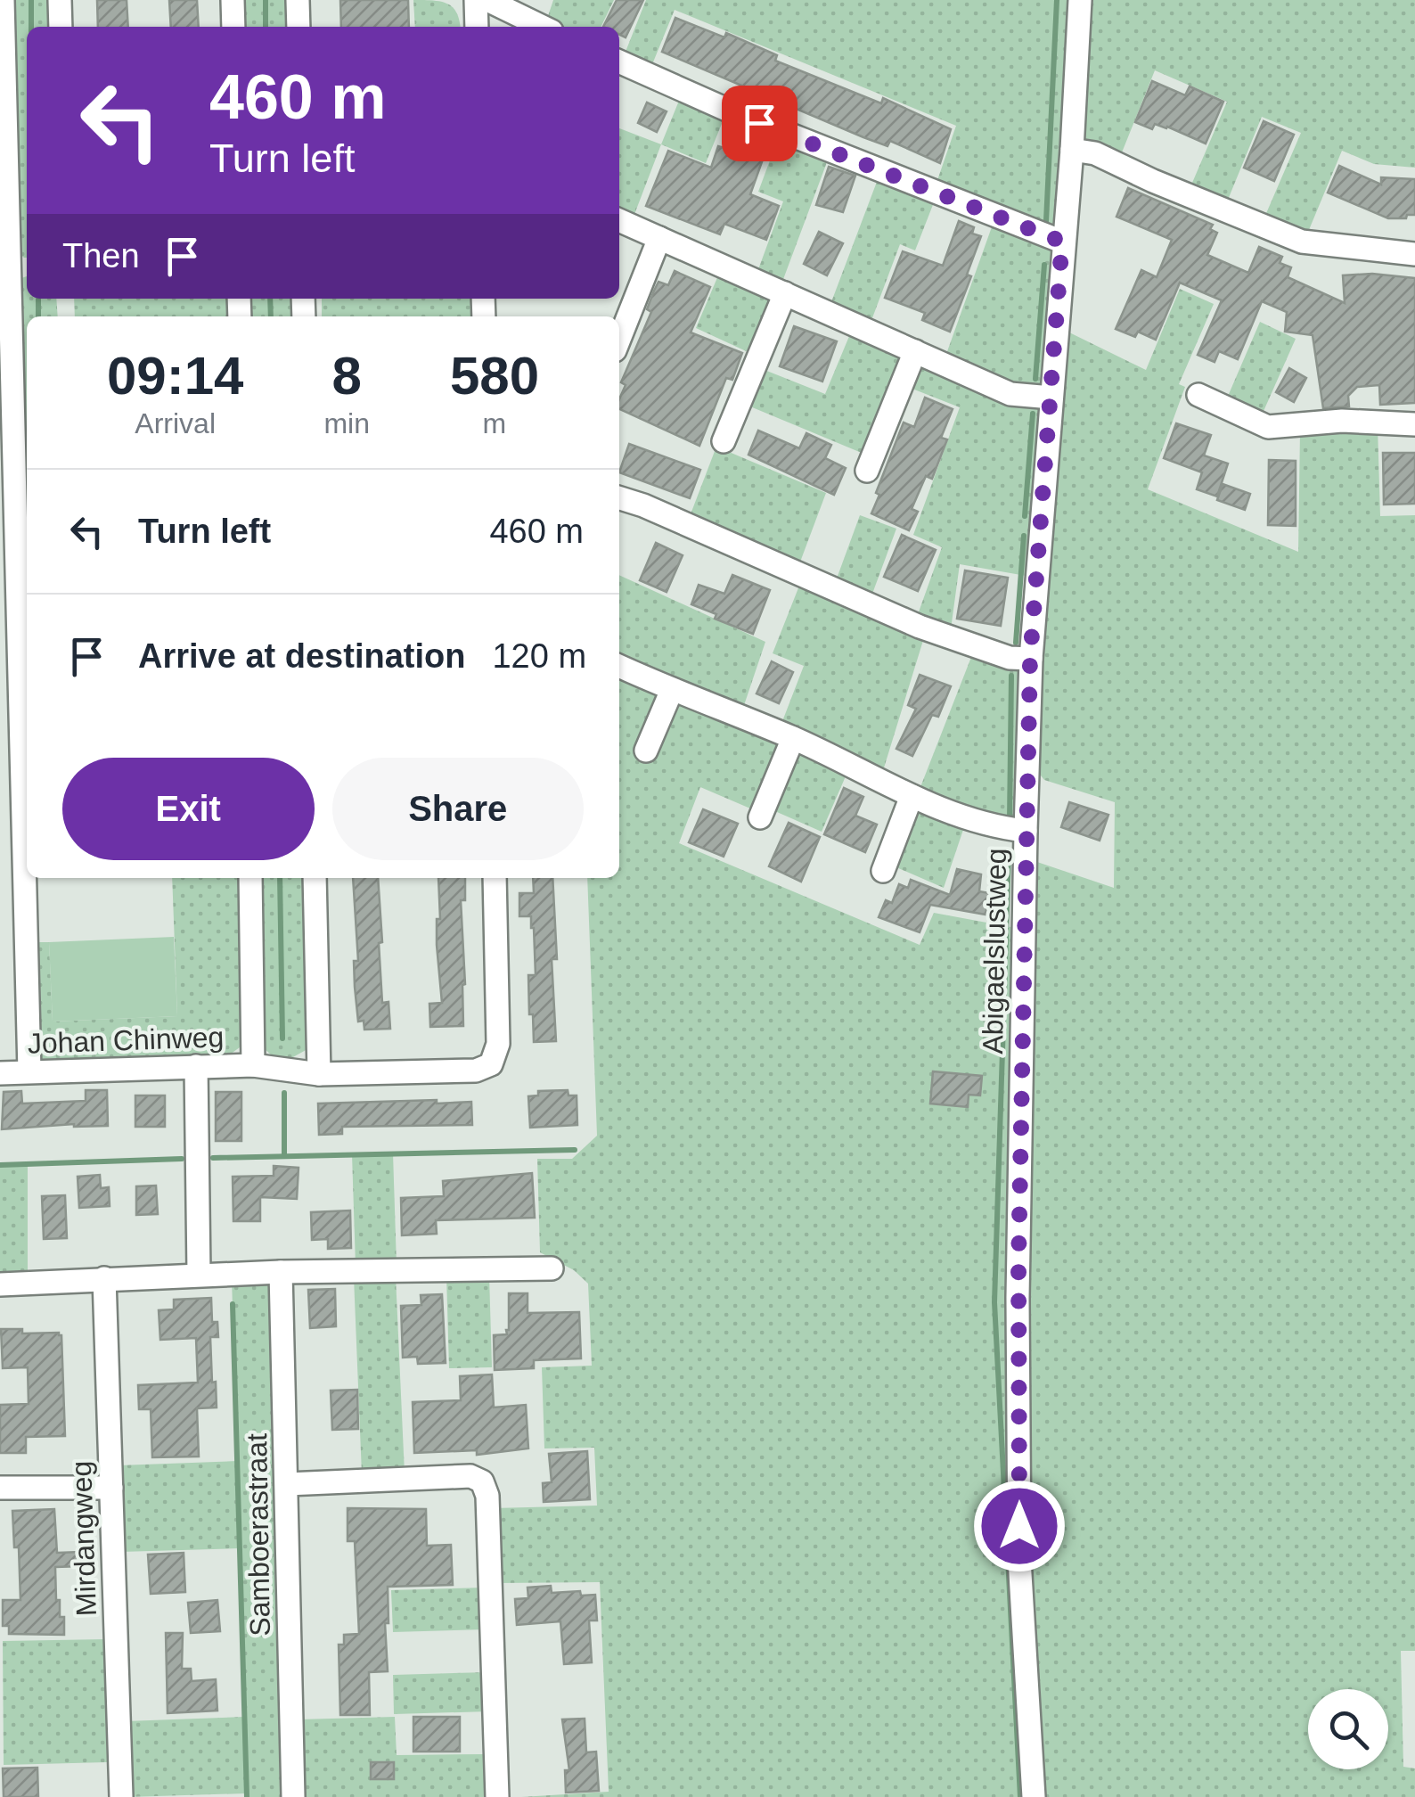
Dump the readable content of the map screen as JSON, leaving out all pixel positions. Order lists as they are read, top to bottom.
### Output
{
  "streets": {
    "street": [
      "Abigaelslustweg",
      "Johan Chinweg",
      "Samboerastraat",
      "Mirdangweg"
    ]
  },
  "page": {
    "turn": ["460 m", "Turn left"],
    "then": "Then",
    "eta": [
      "09:14",
      "Arrival",
      "8",
      "min",
      "580",
      "m"
    ],
    "list": [
      {
        "name": "Turn left",
        "value": "460 m"
      },
      {
        "name": "Arrive at destination",
        "value": "120 m"
      }
    ],
    "buttons": ["Exit", "Share"]
  }
}
